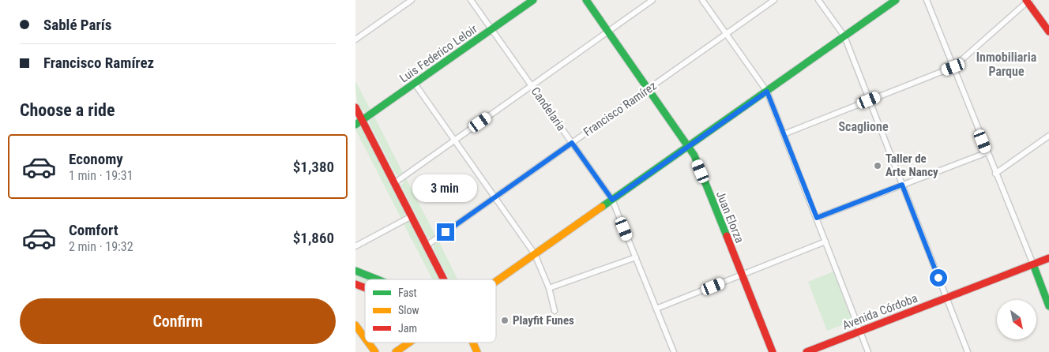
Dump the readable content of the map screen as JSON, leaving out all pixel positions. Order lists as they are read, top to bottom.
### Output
{
  "streets": {
    "main road": ["Luis Federico Leloir", "Juan Elorza", "Avenida Córdoba"],
    "street": ["Candelaria", "Francisco Ramírez"]
  },
  "crossings": [
    ["Luis Federico Leloir", "Candelaria"],
    ["Candelaria", "Francisco Ramírez"],
    ["Francisco Ramírez", "Juan Elorza"]
  ],
  "districts": ["Inmobiliaria Parque", "Scaglione"],
  "places": ["Taller de Arte Nancy", "Playfit Funes"],
  "legend": ["Fast", "Slow", "Jam"],
  "north": "bottom right",
  "page": {
    "banner": ["Sablé París", "Francisco Ramírez"],
    "heading": "Choose a ride",
    "list": [
      {
        "name": "Economy",
        "note": "1 min · 19:31",
        "value": "$1,380"
      },
      {
        "name": "Comfort",
        "note": "2 min · 19:32",
        "value": "$1,860"
      }
    ],
    "bubble": "3 min",
    "buttons": "Confirm"
  }
}
